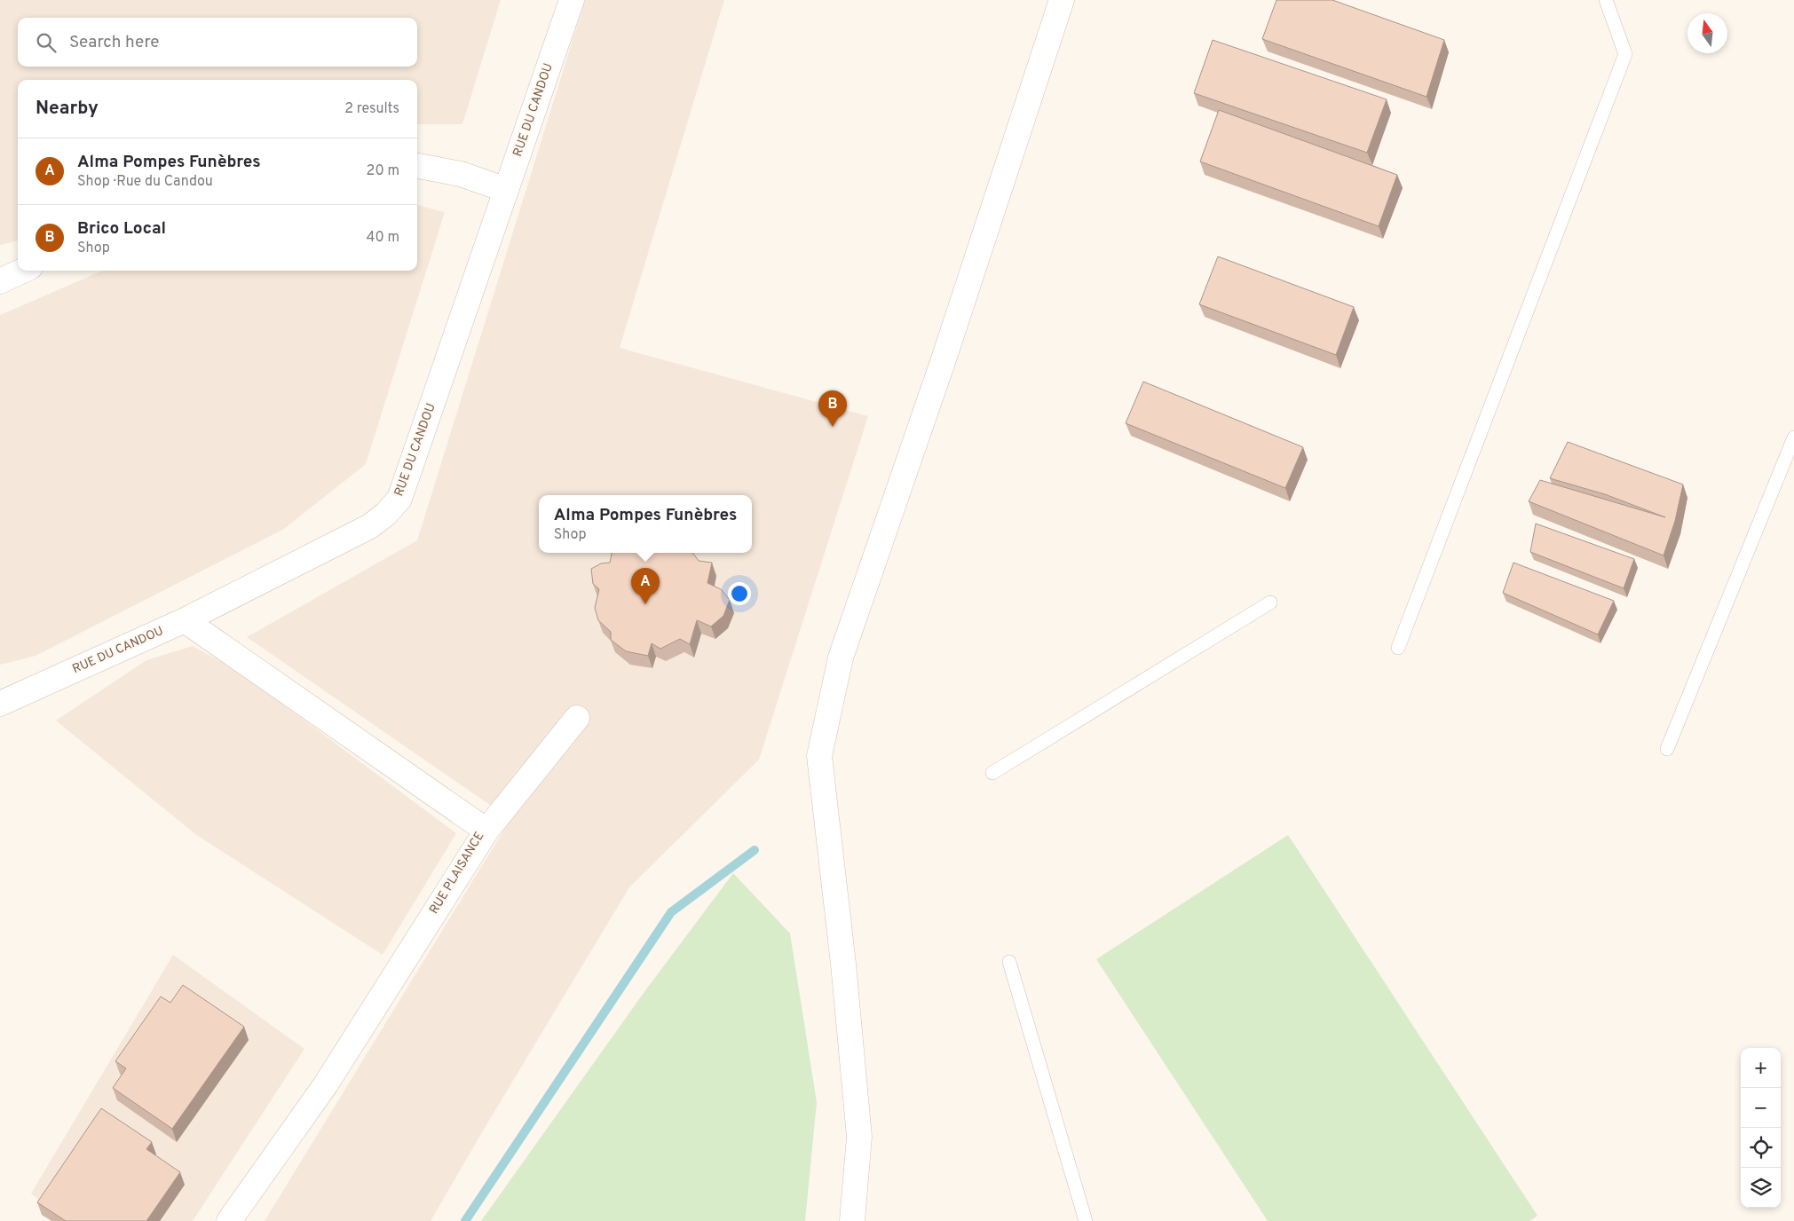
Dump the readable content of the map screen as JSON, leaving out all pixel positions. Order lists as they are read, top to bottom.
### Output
{
  "streets": {
    "street": ["RUE DU CANDOU", "RUE PLAISANCE"]
  },
  "crossings": [
    ["RUE DU CANDOU", "RUE PLAISANCE"]
  ],
  "north": "top",
  "page": {
    "search": "Search here",
    "heading": ["Nearby", "2 results"],
    "list": [
      {
        "mark": "A",
        "name": "Alma Pompes Funèbres",
        "note": "Shop · Rue du Candou",
        "value": "20 m"
      },
      {
        "mark": "B",
        "name": "Brico Local",
        "note": "Shop",
        "value": "40 m"
      }
    ],
    "pins": ["B", "A"],
    "popup": ["Alma Pompes Funèbres", "Shop"],
    "map_buttons": ["+", "−"]
  }
}
